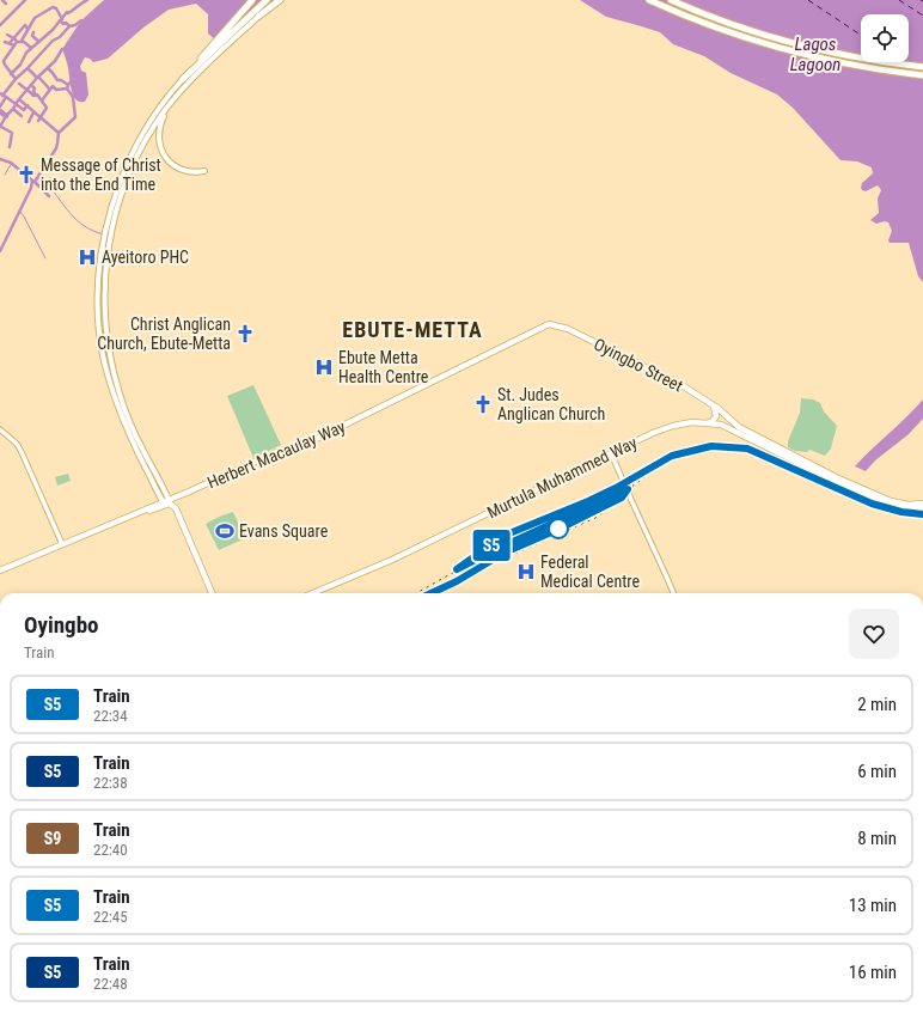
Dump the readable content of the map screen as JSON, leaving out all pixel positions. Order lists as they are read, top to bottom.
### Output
{
  "streets": {
    "highway": ["Oyingbo Street", "Herbert Macaulay Way", "Murtula Muhammed Way"]
  },
  "crossings": [
    ["Oyingbo Street", "Herbert Macaulay Way"]
  ],
  "districts": ["EBUTE-METTA"],
  "water": ["Lagos Lagoon"],
  "places": {
    "church": ["Message of Christ into the End Time", "Christ Anglican Church, Ebute-Metta", "St. Judes Anglican Church"],
    "hospital": ["Ayeitoro PHC", "Ebute Metta Health Centre", "Federal Medical Centre"],
    "sports": ["Evans Square"]
  },
  "page": {
    "on_map": "S5",
    "heading": ["Oyingbo", "Train"],
    "list": [
      {
        "mark": "S5",
        "name": "Train",
        "note": "22:34",
        "value": "2 min"
      },
      {
        "mark": "S5",
        "name": "Train",
        "note": "22:38",
        "value": "6 min"
      },
      {
        "mark": "S9",
        "name": "Train",
        "note": "22:40",
        "value": "8 min"
      },
      {
        "mark": "S5",
        "name": "Train",
        "note": "22:45",
        "value": "13 min"
      },
      {
        "mark": "S5",
        "name": "Train",
        "note": "22:48",
        "value": "16 min"
      }
    ]
  }
}
